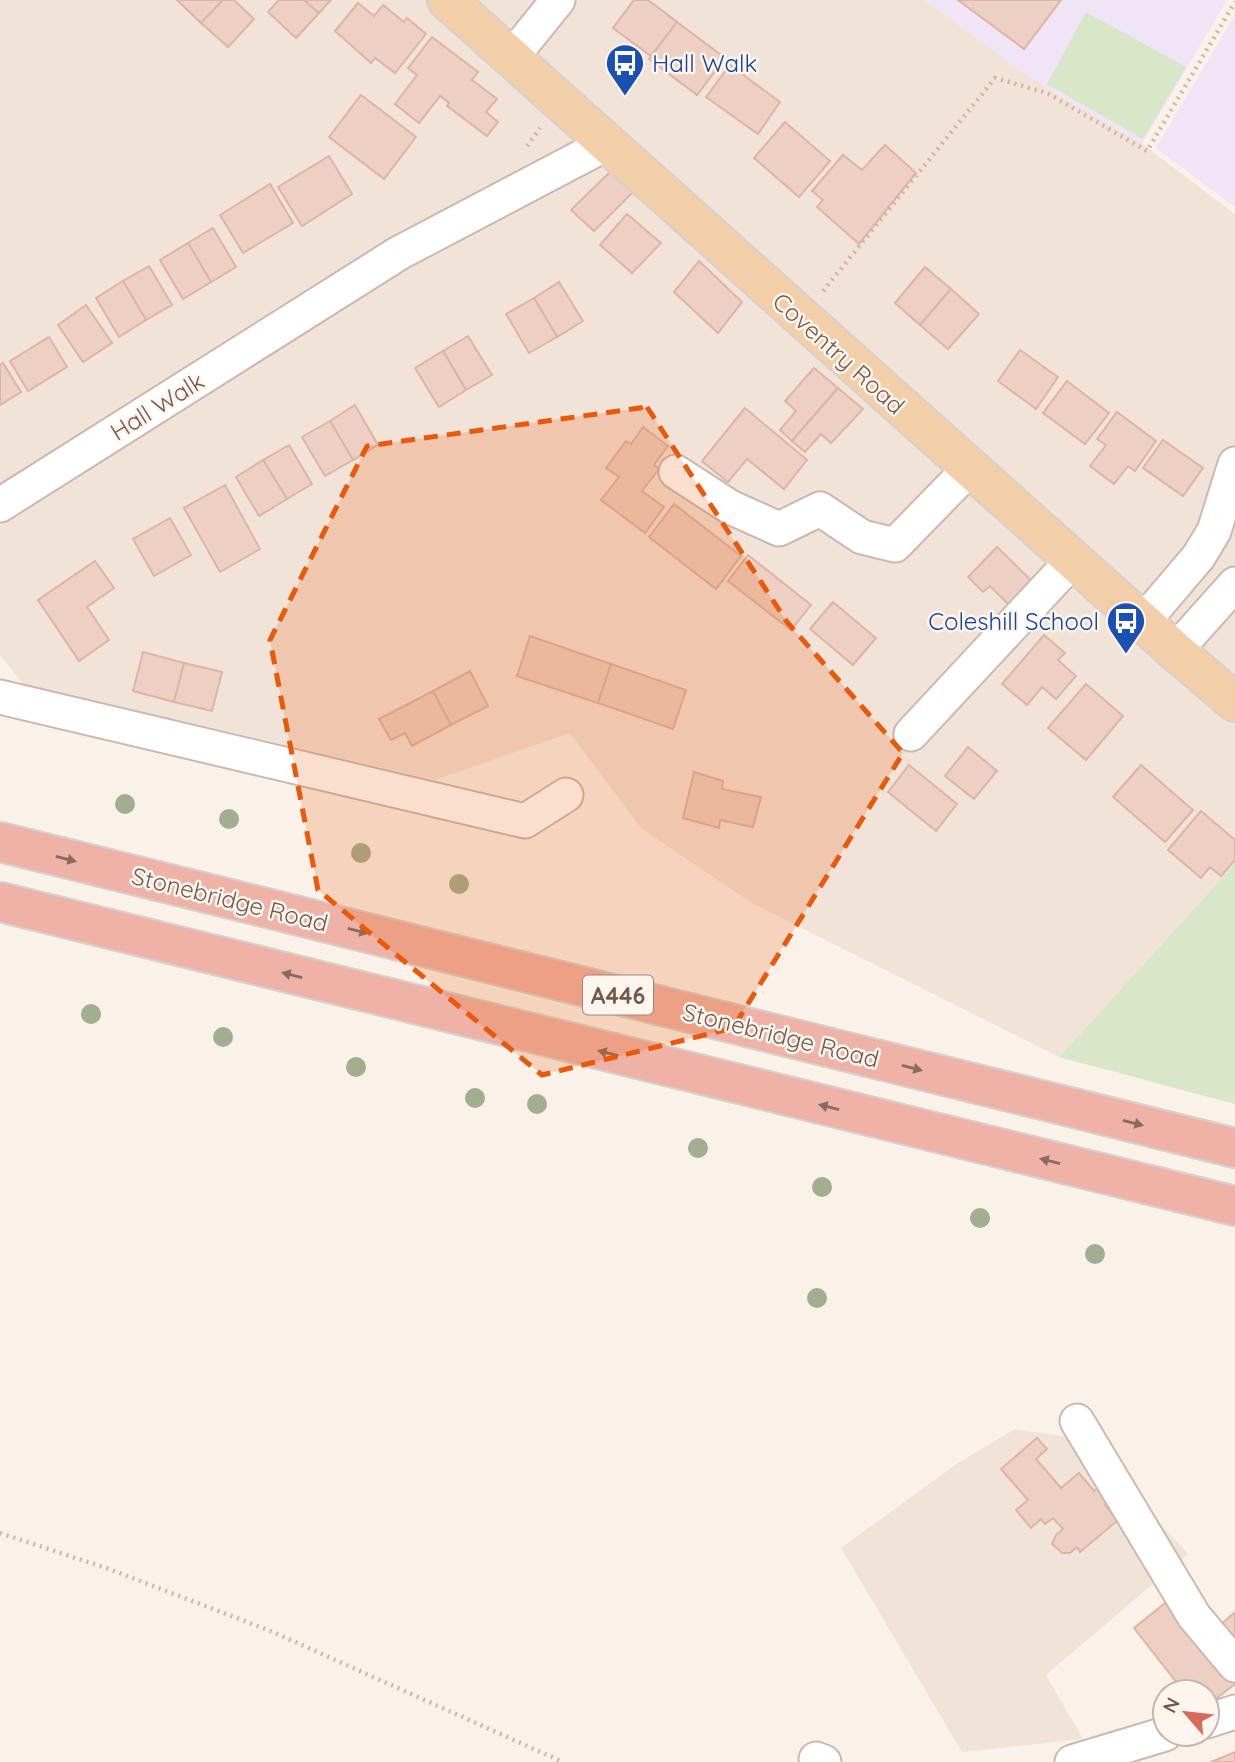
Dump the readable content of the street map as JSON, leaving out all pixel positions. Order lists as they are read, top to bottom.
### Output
{
  "streets": {
    "highway": ["Stonebridge Road", "A446"],
    "main road": ["Coventry Road"],
    "street": ["Hall Walk"]
  },
  "crossings": [
    ["Coventry Road", "Hall Walk"]
  ],
  "places": {
    "bus stop": ["Hall Walk", "Coleshill School"]
  },
  "north": "top left"
}
